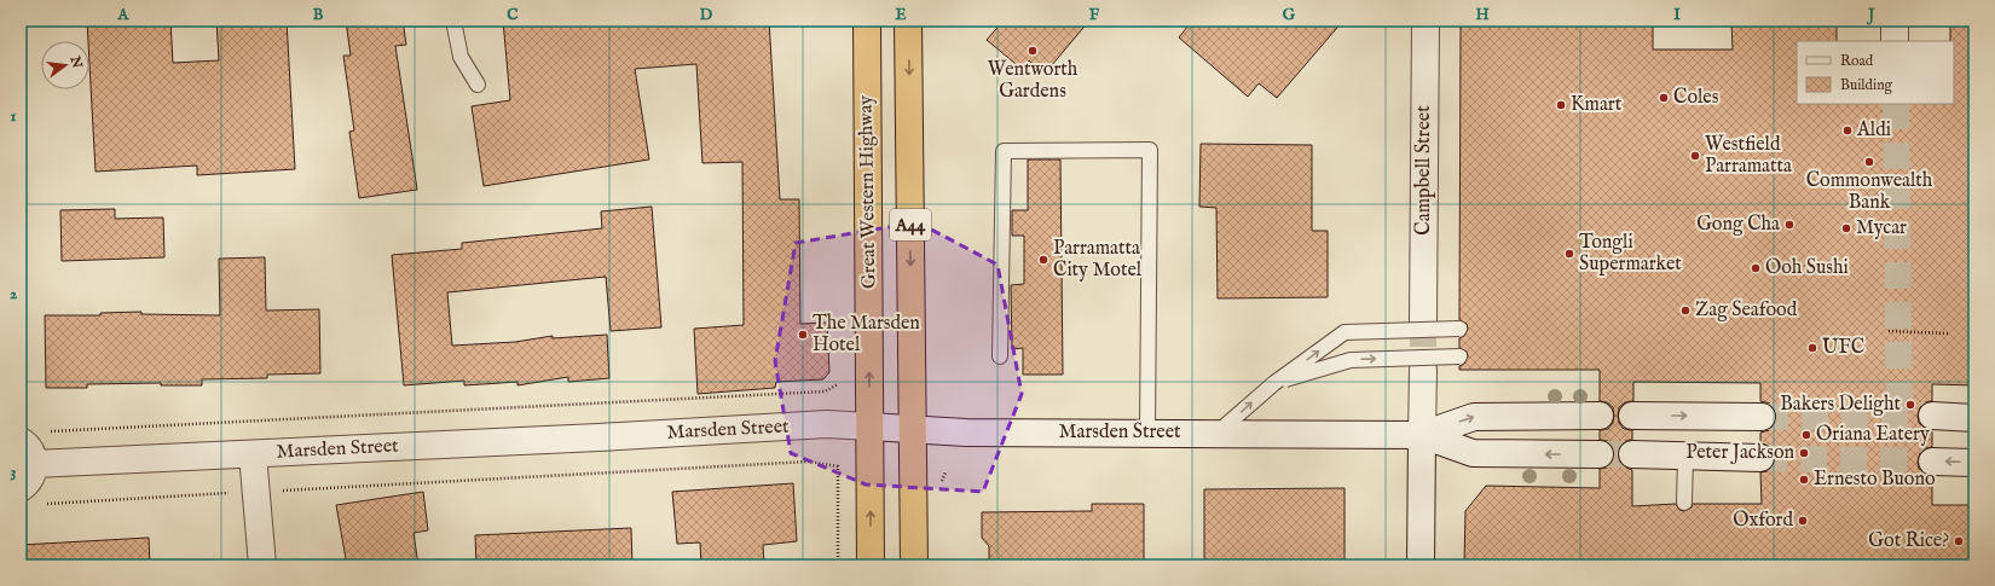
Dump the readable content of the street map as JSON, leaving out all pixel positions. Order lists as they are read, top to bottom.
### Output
{
  "streets": {
    "highway": ["Great Western Highway", "A44"],
    "main road": ["Campbell Street", "Marsden Street"]
  },
  "crossings": [
    ["Great Western Highway", "Marsden Street"],
    ["A44", "Marsden Street"]
  ],
  "places": [
    "Wentworth Gardens",
    "Coles",
    "Kmart",
    "Aldi",
    "Westfield Parramatta",
    "Commonwealth Bank",
    "Gong Cha",
    "Mycar",
    "Tongli Supermarket",
    "Parramatta City Motel",
    "Ooh Sushi",
    "Zag Seafood",
    "The Marsden Hotel",
    "UFC",
    "Bakers Delight",
    "Oriana Eatery",
    "Peter Jackson",
    "Ernesto Buono",
    "Oxford",
    "Got Rice?"
  ],
  "legend": ["Road", "Building"],
  "north": "right",
  "grid": {
    "columns": [
      "A",
      "B",
      "C",
      "D",
      "E",
      "F",
      "G",
      "H",
      "I",
      "J"
    ],
    "rows": ["1", "2", "3"]
  }
}
